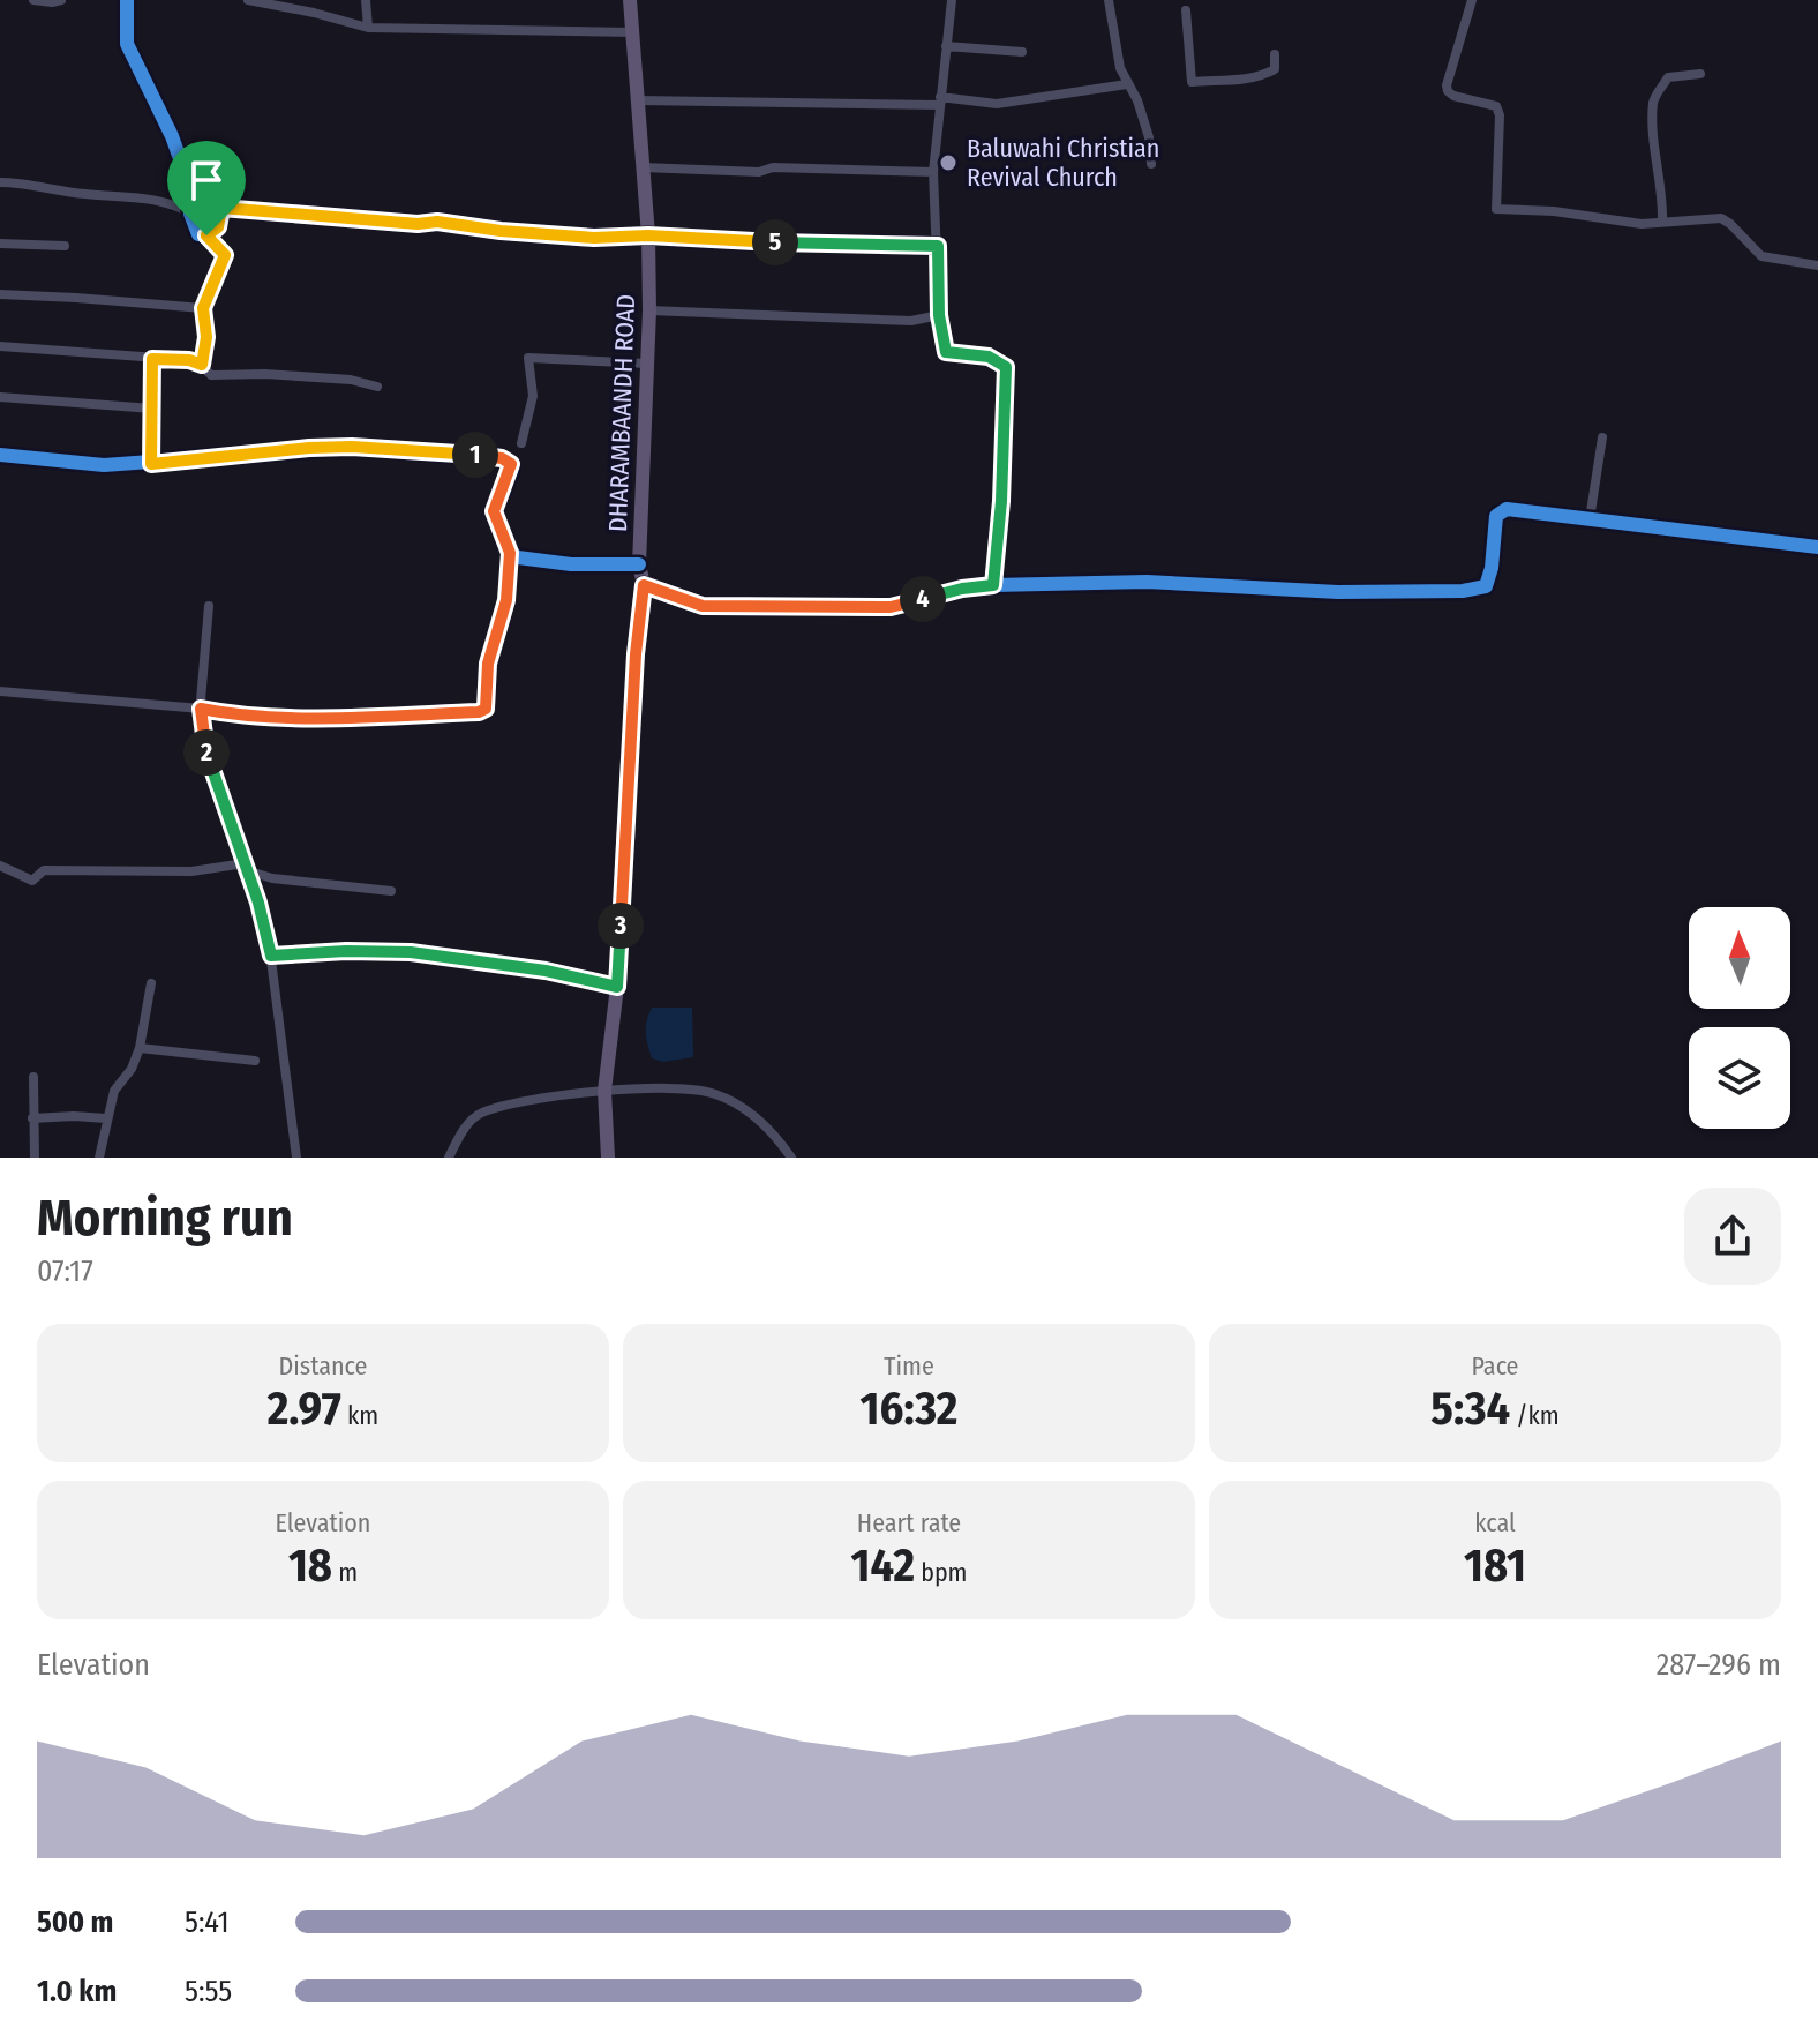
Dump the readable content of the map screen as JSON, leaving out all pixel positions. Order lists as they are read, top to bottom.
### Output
{
  "streets": {
    "main road": ["DHARAMBAANDH ROAD"]
  },
  "places": ["Baluwahi Christian Revival Church"],
  "north": "top",
  "page": {
    "pins": [
      "5",
      "1",
      "4",
      "2",
      "3"
    ],
    "heading": ["Morning run", "07:17"],
    "stats": [
      ["Distance", "2.97 km"],
      ["Time", "16:32"],
      ["Pace", "5:34 /km"],
      ["Elevation", "18 m"],
      ["Heart rate", "142 bpm"],
      ["kcal", "181"]
    ],
    "chart": ["Elevation", "287–296 m"],
    "list": [
      {
        "name": "500 m",
        "note": "5:41"
      },
      {
        "name": "1.0 km",
        "note": "5:55"
      }
    ]
  }
}
